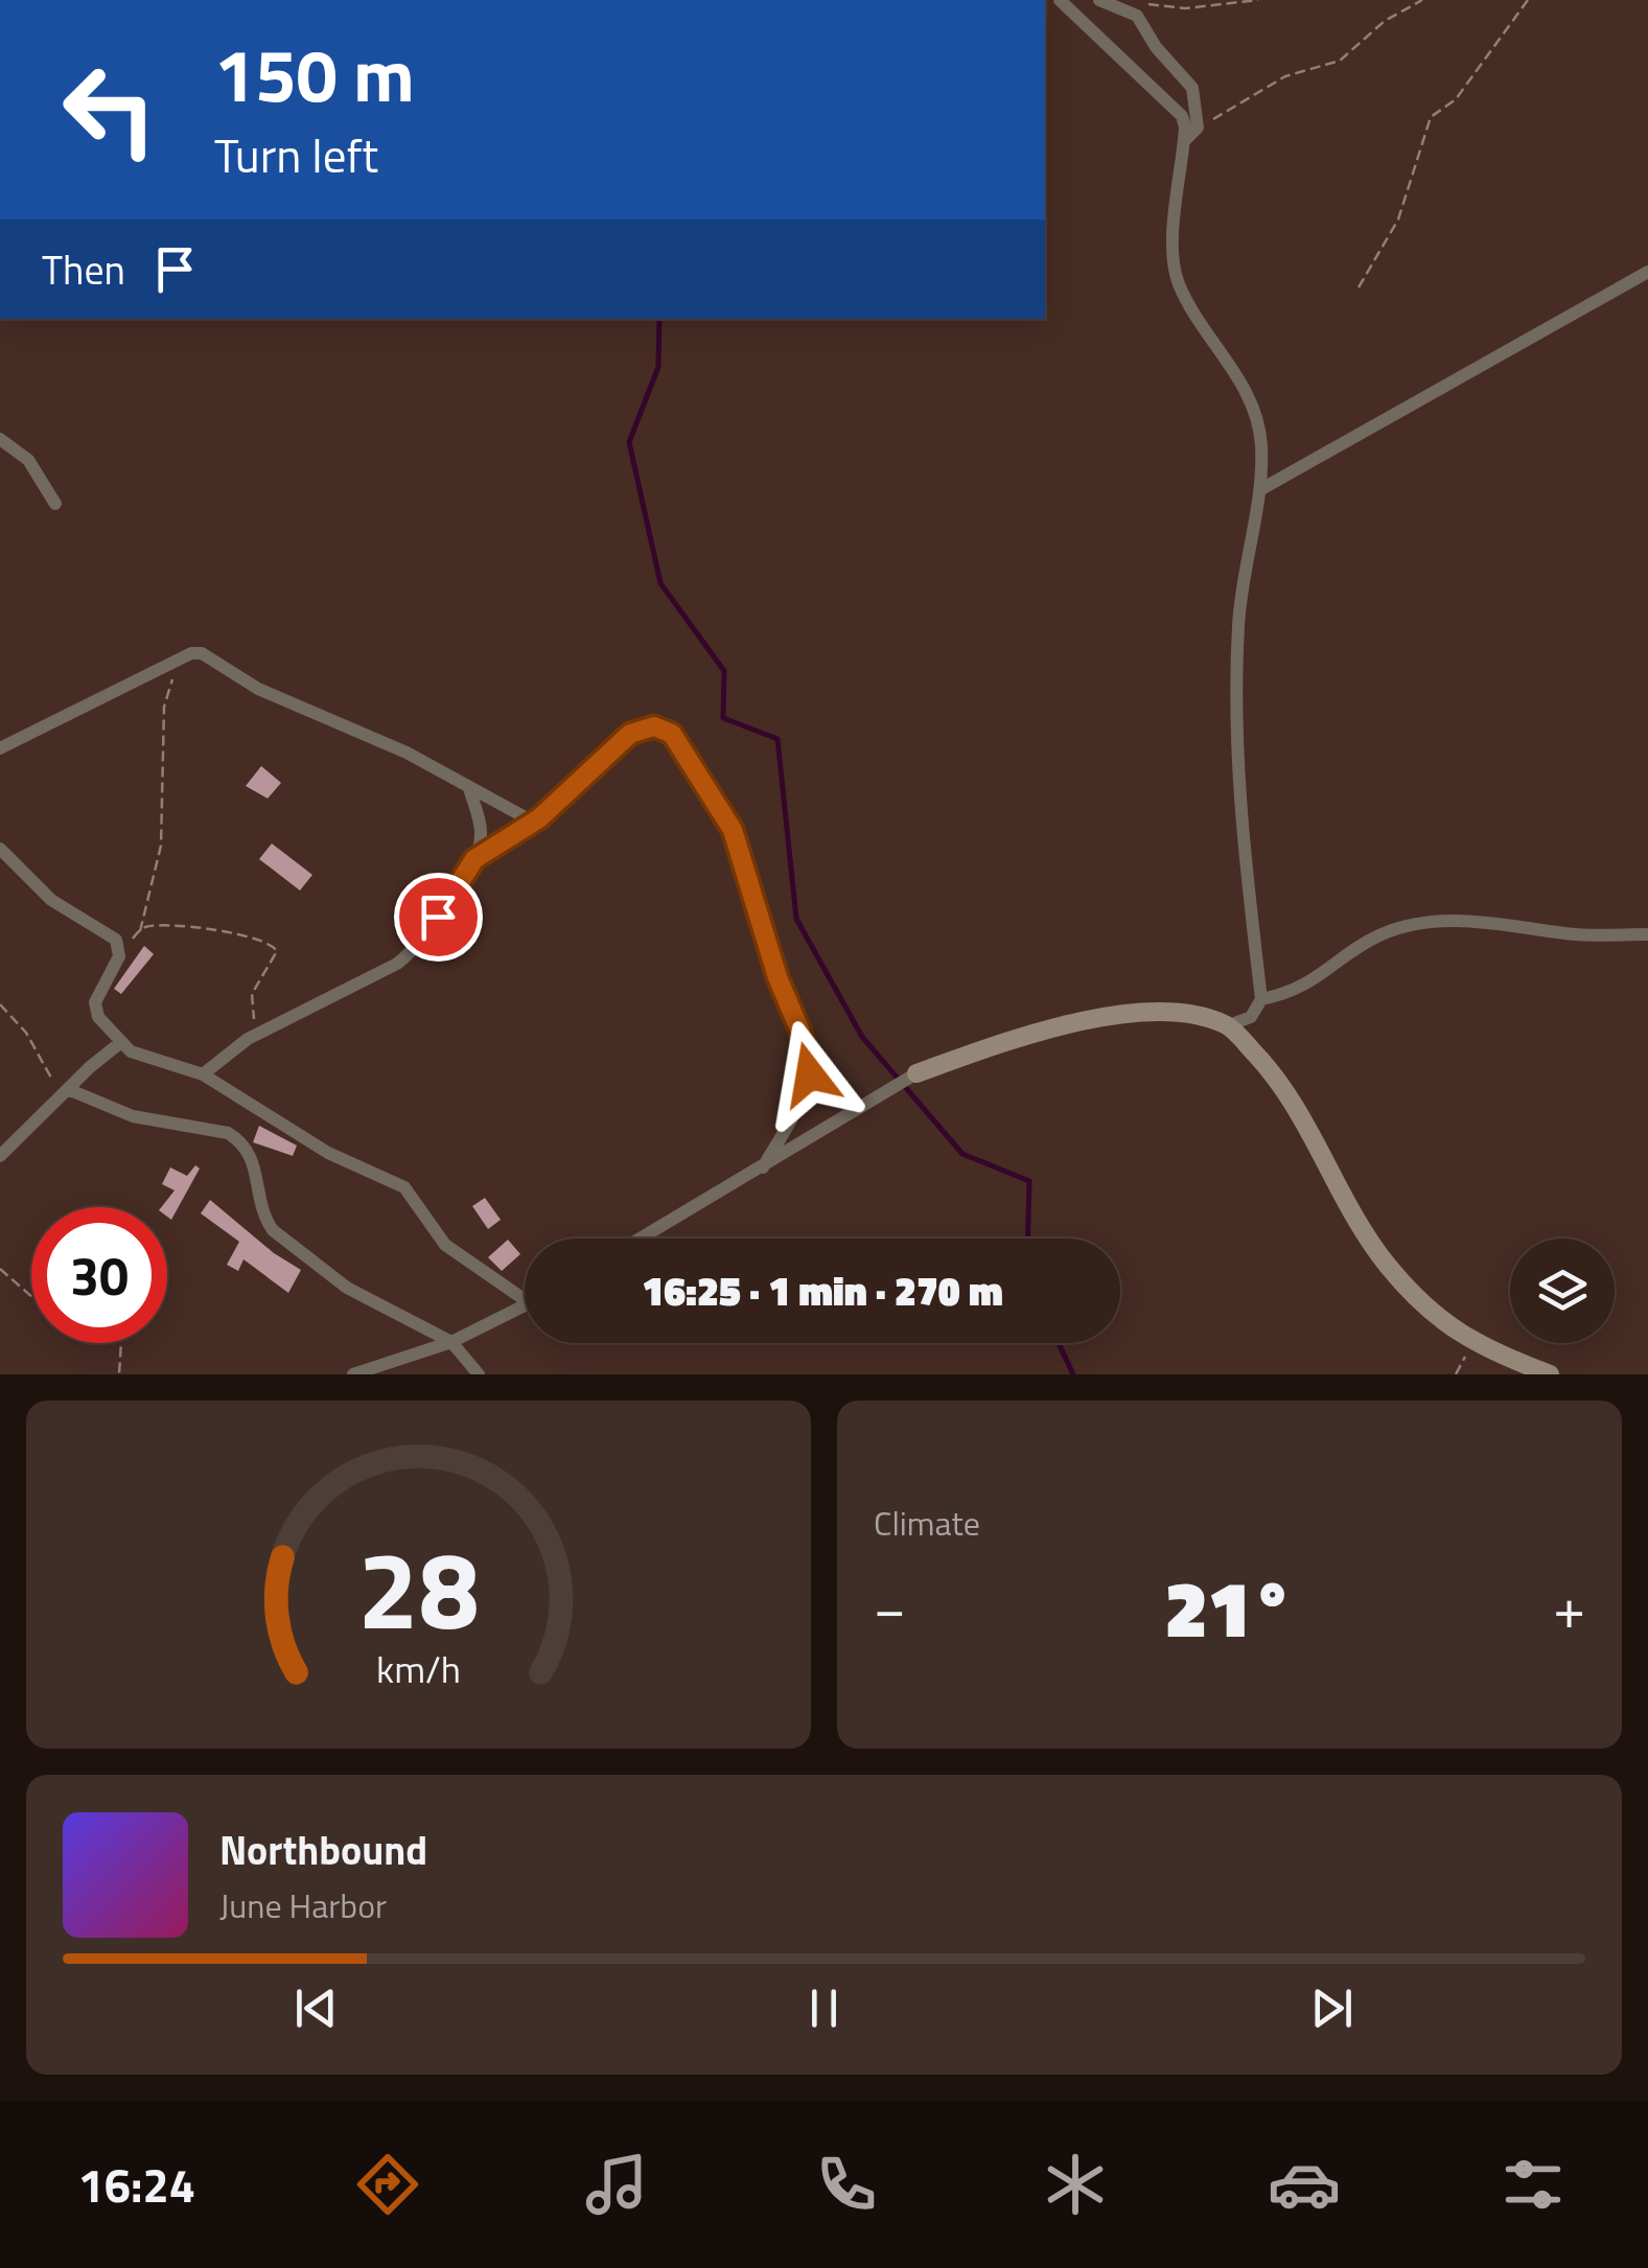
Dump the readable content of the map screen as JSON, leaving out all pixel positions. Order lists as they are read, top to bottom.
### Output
{
  "page": {
    "turn": ["150 m", "Turn left"],
    "then": "Then",
    "limit": "30",
    "trip": "16:25 · 1 min · 270 m",
    "tile": "Climate",
    "heat": ["−", "21°", "+"],
    "song": ["Northbound", "June Harbor"],
    "tabs": "16:24",
    "gauge": ["28", "km/h"]
  }
}
